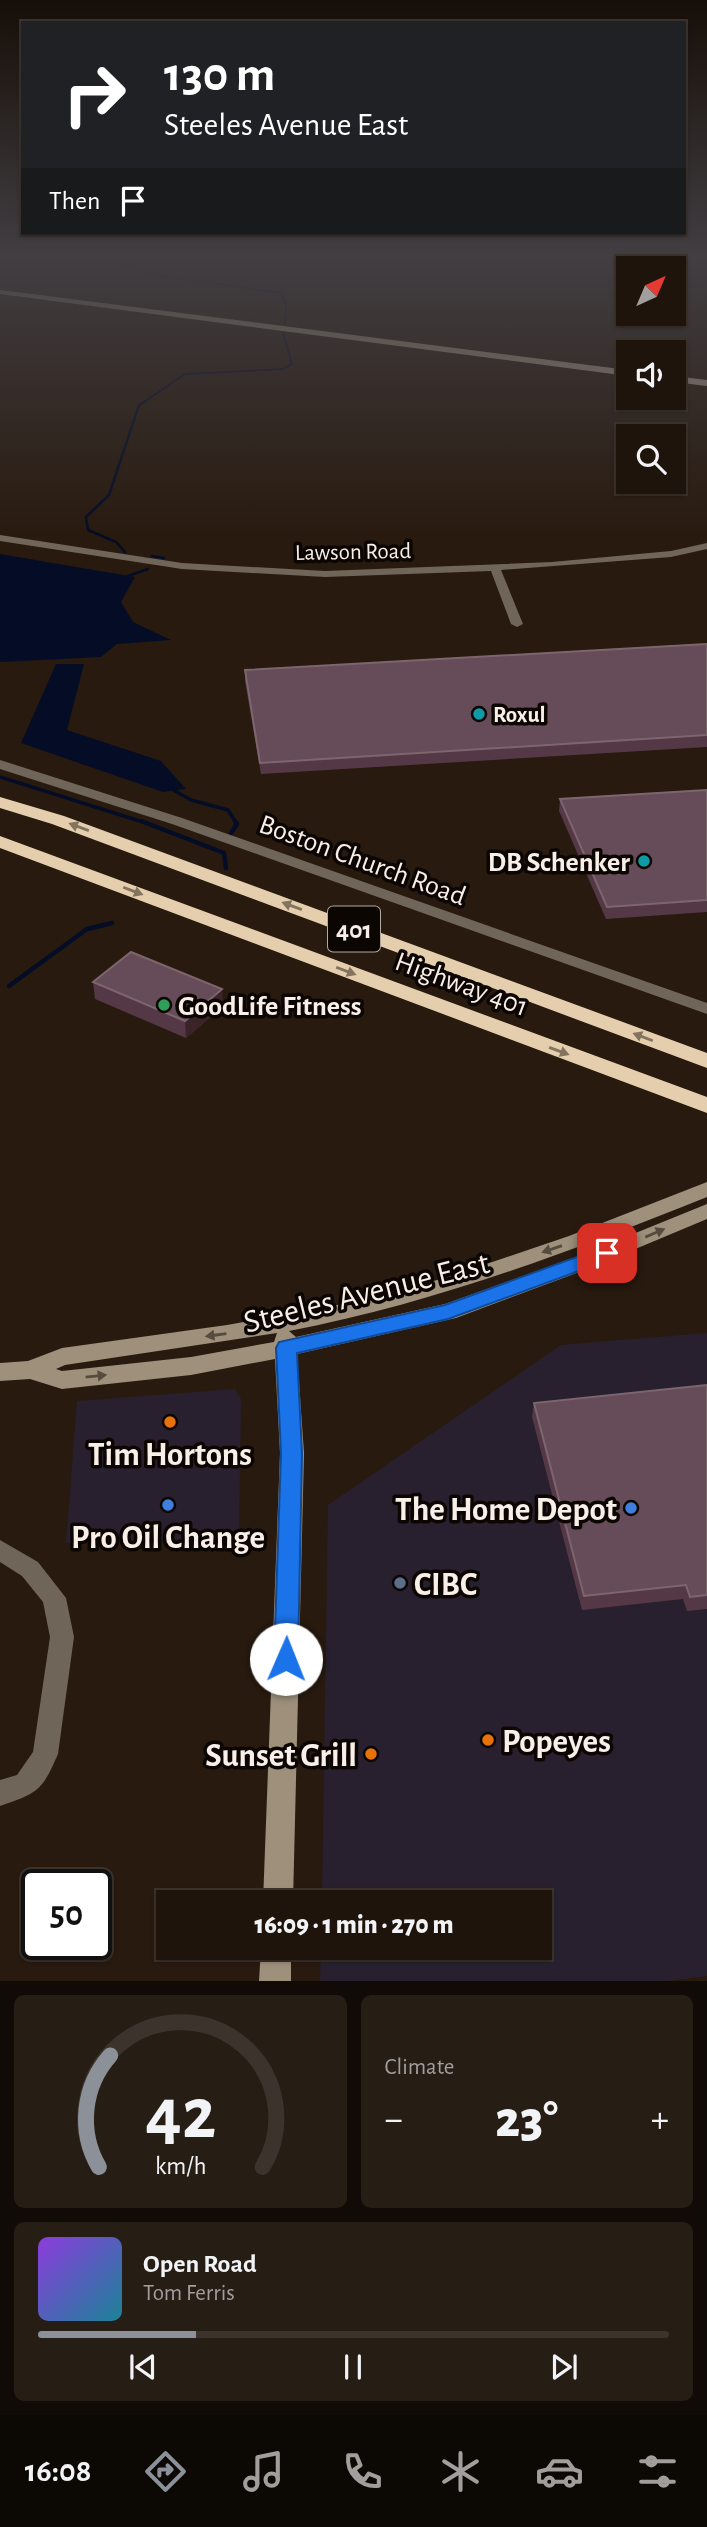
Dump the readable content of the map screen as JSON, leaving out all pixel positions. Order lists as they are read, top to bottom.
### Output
{
  "streets": {
    "highway": ["401", "Highway 401"],
    "main road": ["Steeles Avenue East"],
    "street": ["Lawson Road", "Boston Church Road"]
  },
  "places": [
    "Roxul",
    "DB Schenker",
    "GoodLife Fitness",
    "Tim Hortons",
    "Pro Oil Change",
    "The Home Depot",
    "CIBC",
    "Popeyes",
    "Sunset Grill"
  ],
  "north": "top right",
  "page": {
    "turn": ["130 m", "Steeles Avenue East"],
    "then": "Then",
    "limit": "50",
    "trip": "16:09 · 1 min · 270 m",
    "tile": "Climate",
    "heat": ["−", "23°", "+"],
    "song": ["Open Road", "Tom Ferris"],
    "tabs": "16:08",
    "gauge": ["42", "km/h"]
  }
}
